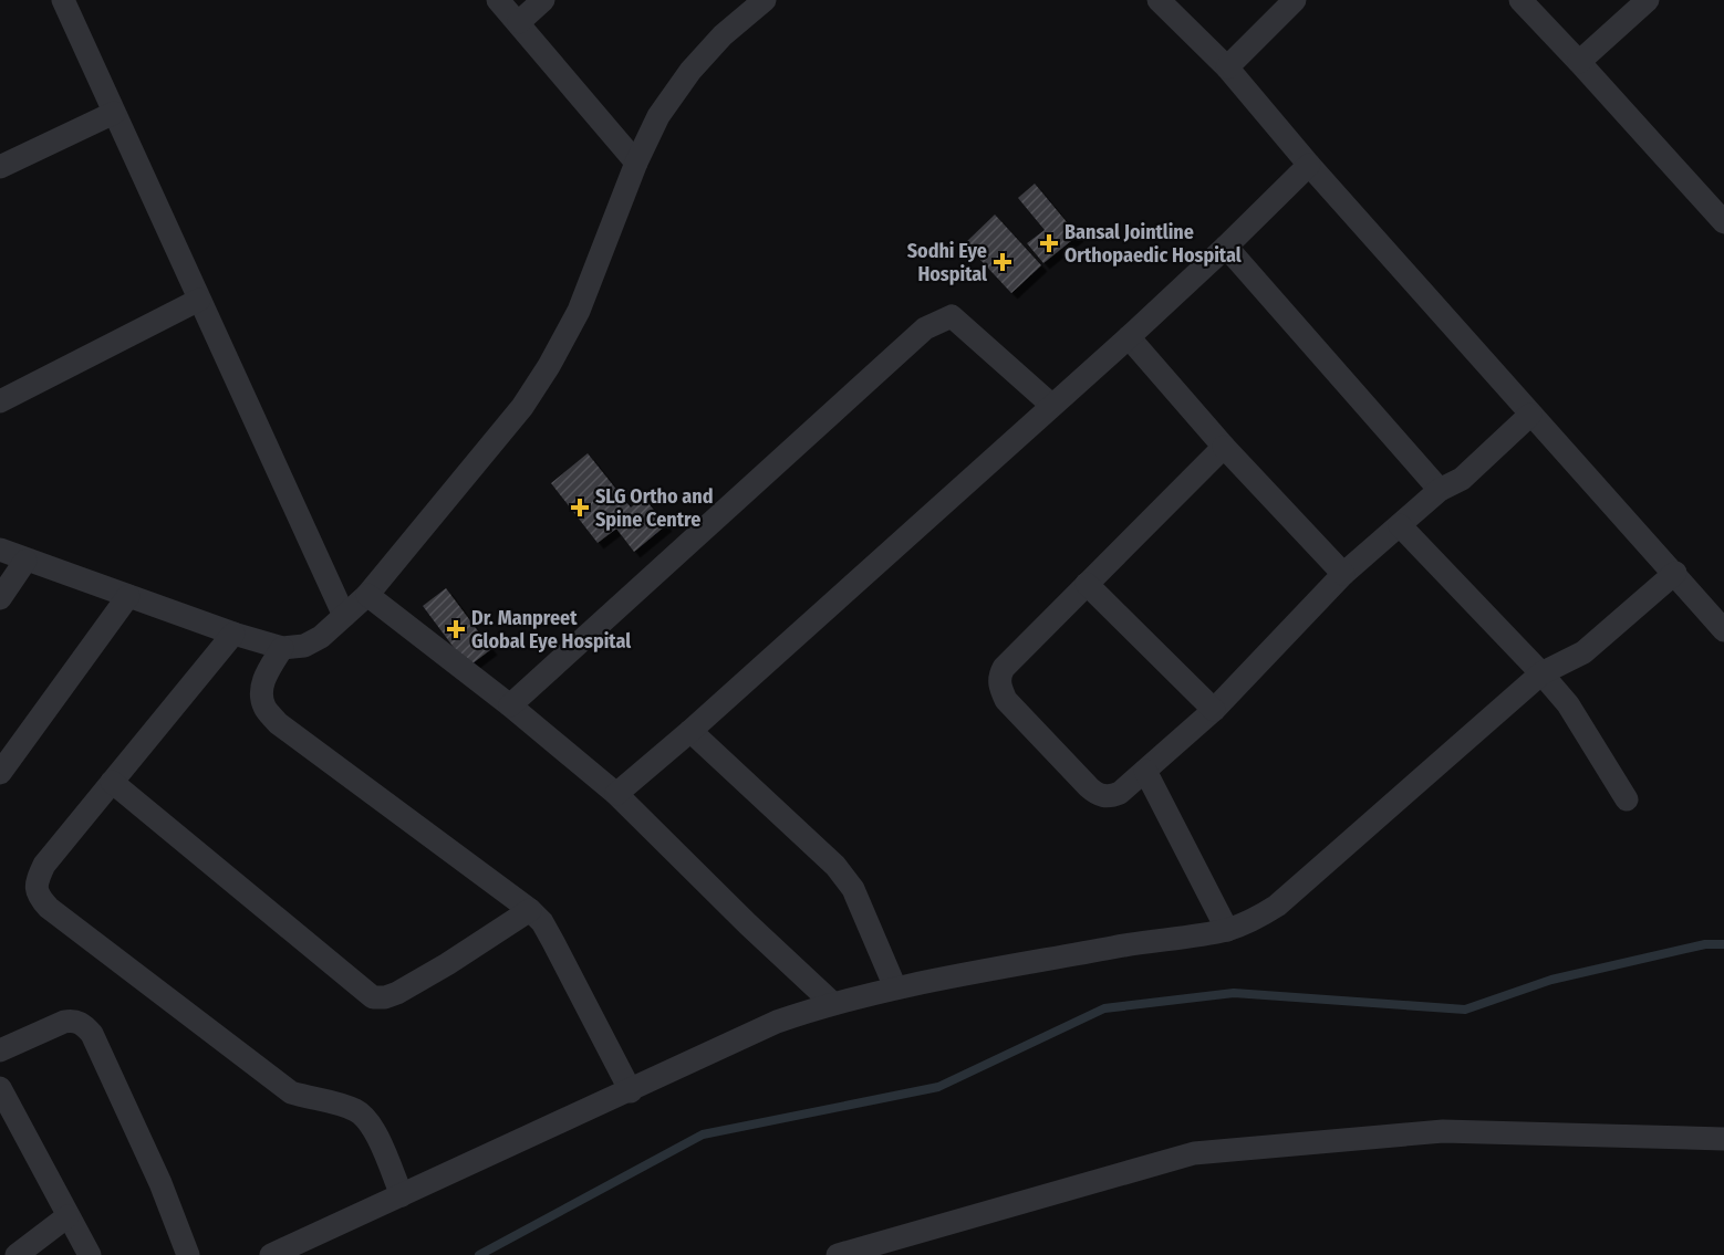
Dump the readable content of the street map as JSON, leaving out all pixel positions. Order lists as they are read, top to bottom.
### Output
{
  "places": {
    "health": [
      "Bansal Jointline Orthopaedic Hospital",
      "Sodhi Eye Hospital",
      "SLG Ortho and Spine Centre",
      "Dr. Manpreet Global Eye Hospital"
    ]
  }
}
